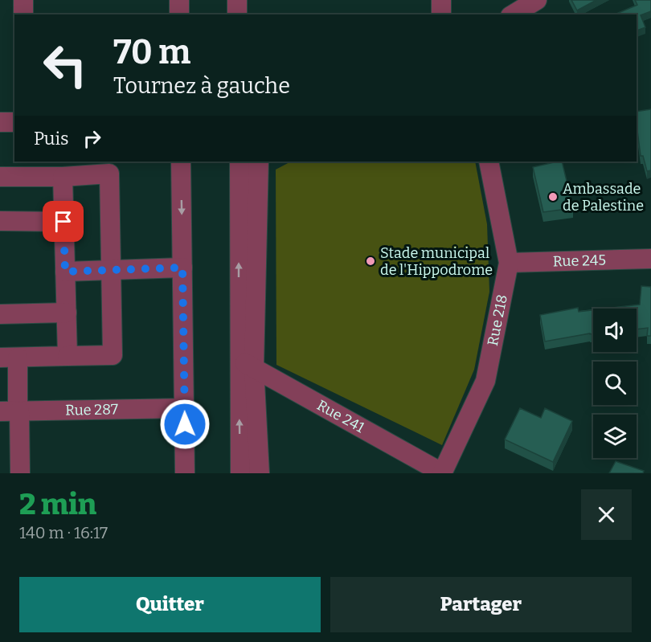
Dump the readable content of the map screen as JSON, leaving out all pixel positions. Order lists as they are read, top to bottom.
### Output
{
  "streets": {
    "street": [
      "Rue 245",
      "Rue 218",
      "Rue 287",
      "Rue 241"
    ]
  },
  "crossings": [
    ["Rue 245", "Rue 218"],
    ["Rue 218", "Rue 241"]
  ],
  "places": ["Ambassade de Palestine", "Stade municipal de l'Hippodrome"],
  "page": {
    "turn": ["70 m", "Tournez à gauche"],
    "then": "Puis",
    "heading": ["2 min", "140 m · 16:17"],
    "buttons": ["Quitter", "Partager"]
  }
}
